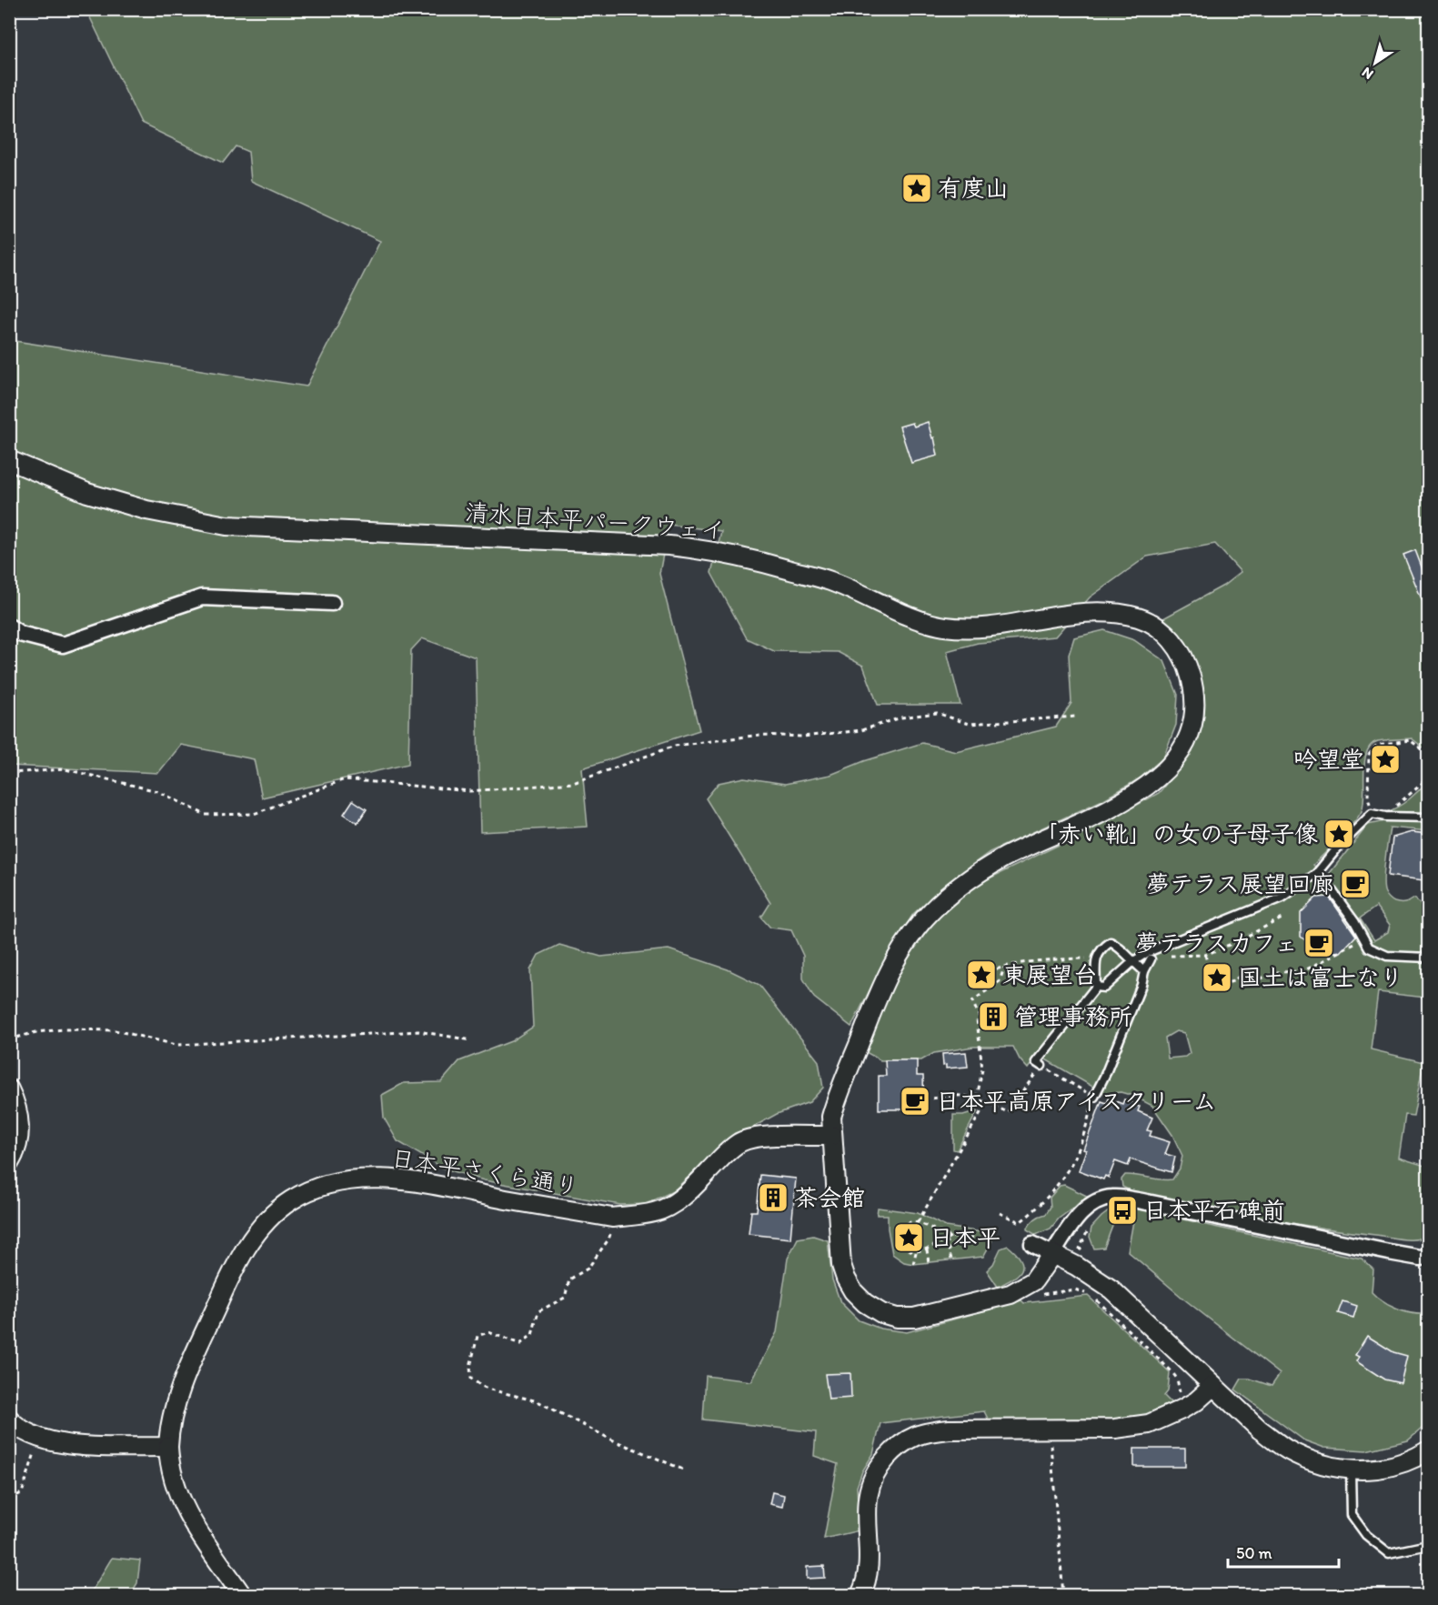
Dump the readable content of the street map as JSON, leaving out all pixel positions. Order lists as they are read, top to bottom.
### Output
{
  "streets": {
    "street": ["清水日本平パークウェイ", "日本平さくら通り"]
  },
  "crossings": [
    ["清水日本平パークウェイ", "日本平さくら通り"]
  ],
  "places": {
    "place": [
      "有度山",
      "吟望堂",
      "「赤い靴」の女の子母子像",
      "東展望台",
      "国土は富士なり",
      "日本平"
    ],
    "cafe": ["夢テラス展望回廊", "夢テラスカフェ", "日本平高原アイスクリーム"],
    "building": ["管理事務所", "茶会館"],
    "bus stop": ["日本平石碑前"]
  },
  "scale_bar": "50 m",
  "north": "bottom left"
}
